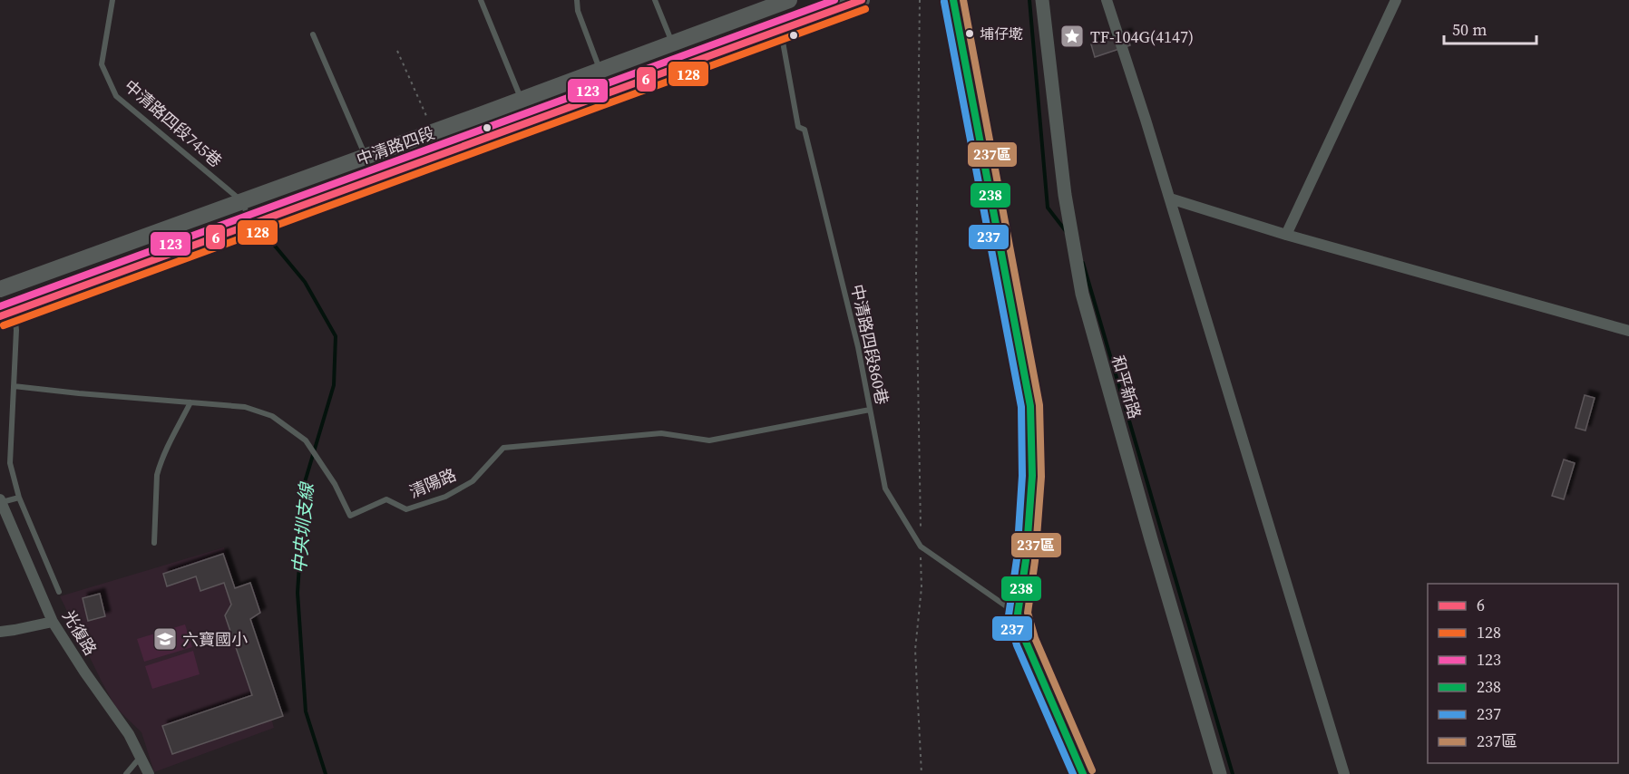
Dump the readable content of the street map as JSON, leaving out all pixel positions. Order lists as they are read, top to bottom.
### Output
{
  "streets": {
    "main road": ["中清路四段"],
    "street": ["和平新路", "光復路"],
    "lane": ["中清路四段745巷", "中清路四段860巷", "清陽路"]
  },
  "crossings": [
    ["中清路四段745巷", "中清路四段"],
    ["中清路四段", "中清路四段860巷"],
    ["中清路四段860巷", "清陽路"]
  ],
  "water": ["中央圳支線"],
  "places": {
    "other": ["埔仔墘"],
    "place": ["TF-104G(4147)"],
    "school or university": ["六寶國小"]
  },
  "lines": [
    "transit line 6",
    "transit line 123",
    "transit line 238",
    "transit line 237區",
    "transit line 237",
    "transit line 128"
  ],
  "legend": [
    "6",
    "128",
    "123",
    "238",
    "237",
    "237區"
  ],
  "scale_bar": "50 m"
}
